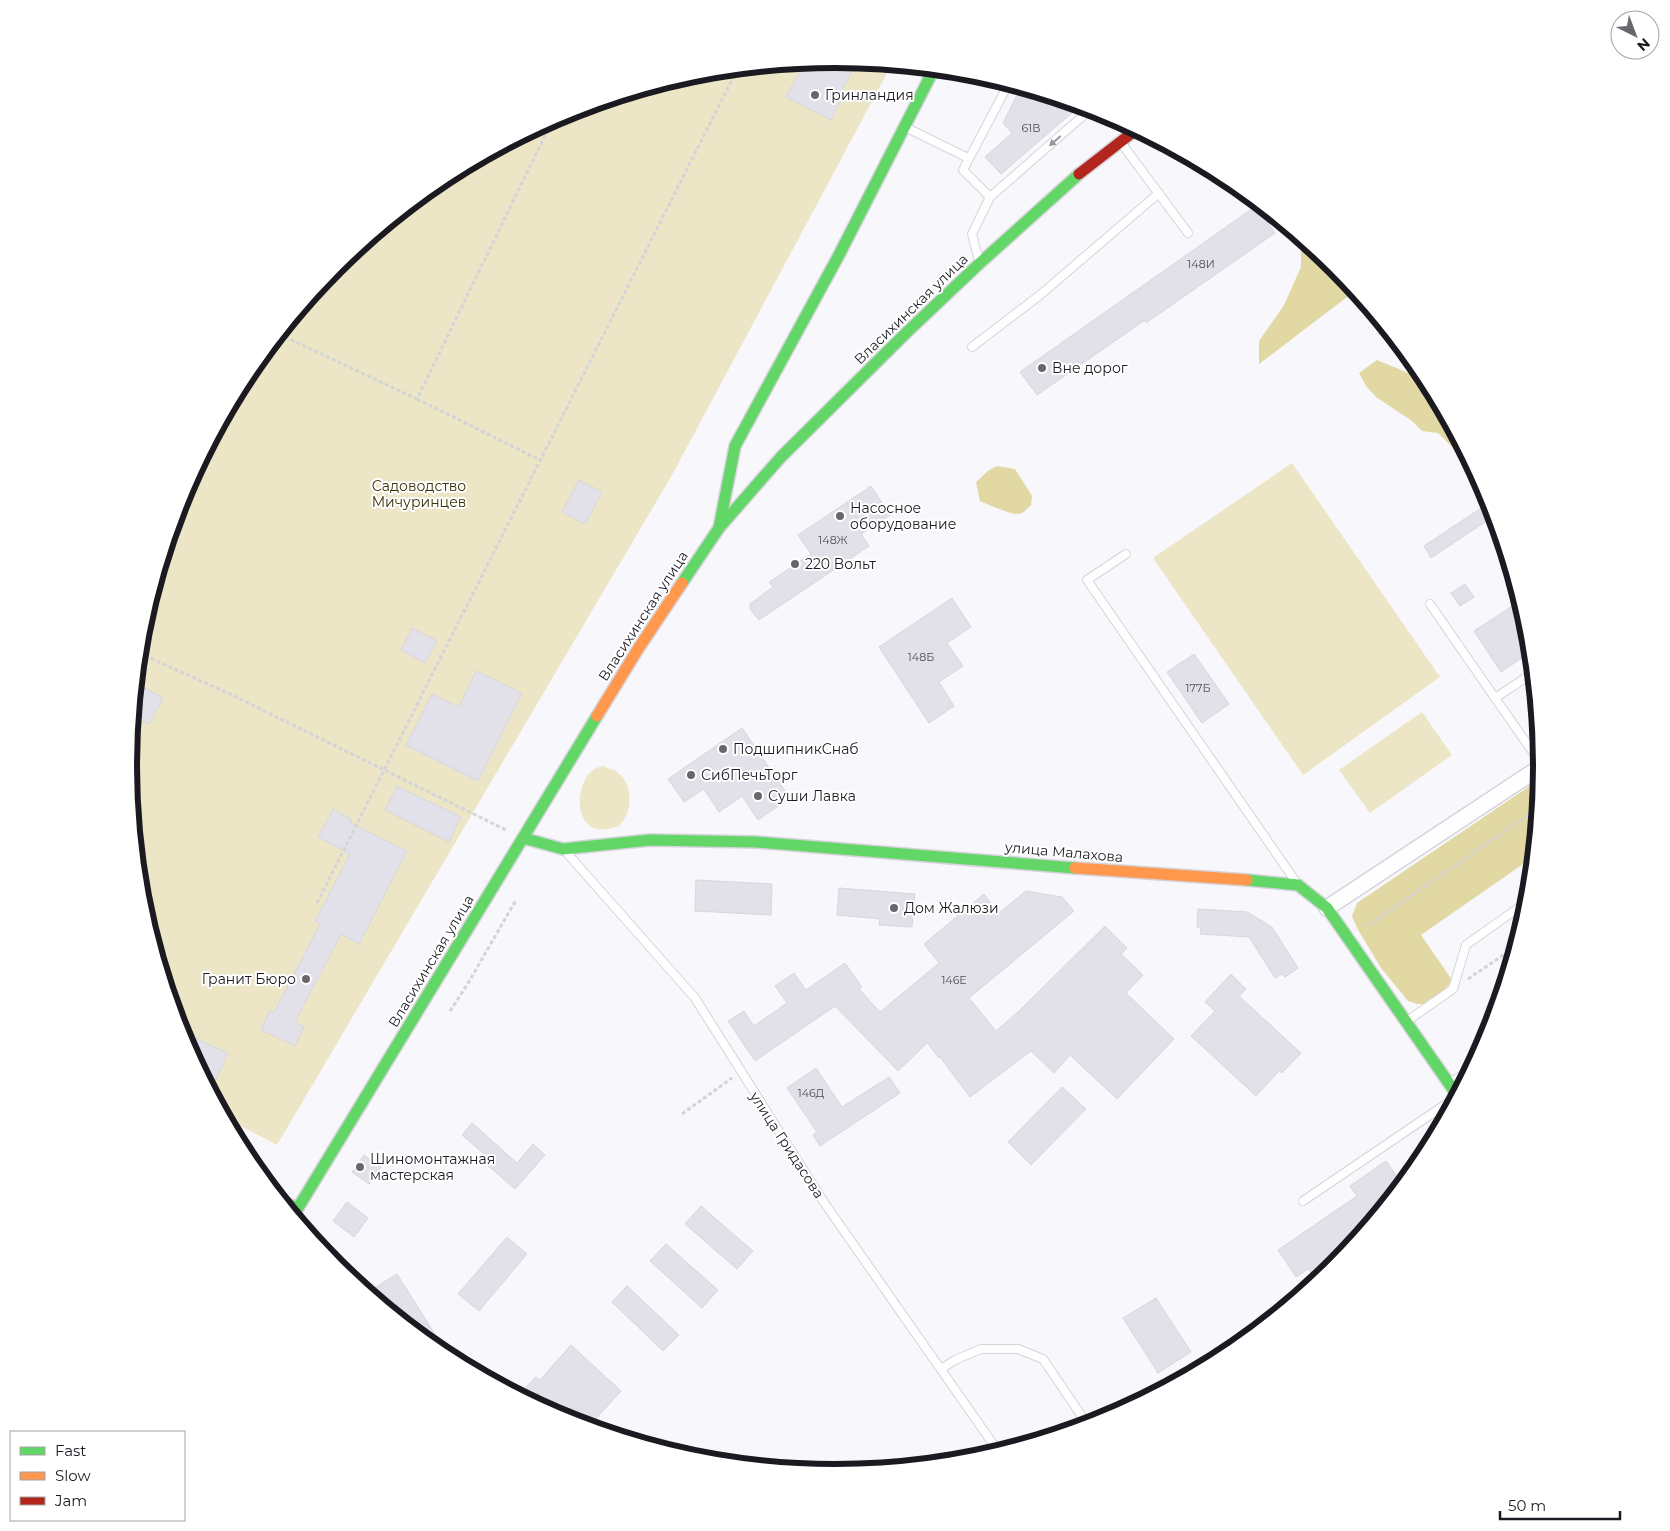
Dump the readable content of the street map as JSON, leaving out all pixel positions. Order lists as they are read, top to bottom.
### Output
{
  "streets": {
    "main road": ["Власихинская улица", "улица Малахова"],
    "lane": ["улица Гридасова"]
  },
  "crossings": [
    ["улица Малахова", "улица Гридасова"]
  ],
  "parks": ["Садоводство Мичуринцев"],
  "places": [
    "Гринландия",
    "Вне дорог",
    "Насосное оборудование",
    "220 Вольт",
    "ПодшипникСнаб",
    "СибПечьТорг",
    "Суши Лавка",
    "Дом Жалюзи",
    "Гранит Бюро",
    "Шиномонтажная мастерская"
  ],
  "house_numbers": [
    "61В",
    "148И",
    "148Ж",
    "148Б",
    "177Б",
    "146Е",
    "146Д"
  ],
  "legend": ["Fast", "Slow", "Jam"],
  "scale_bar": "50 m",
  "north": "bottom right"
}
